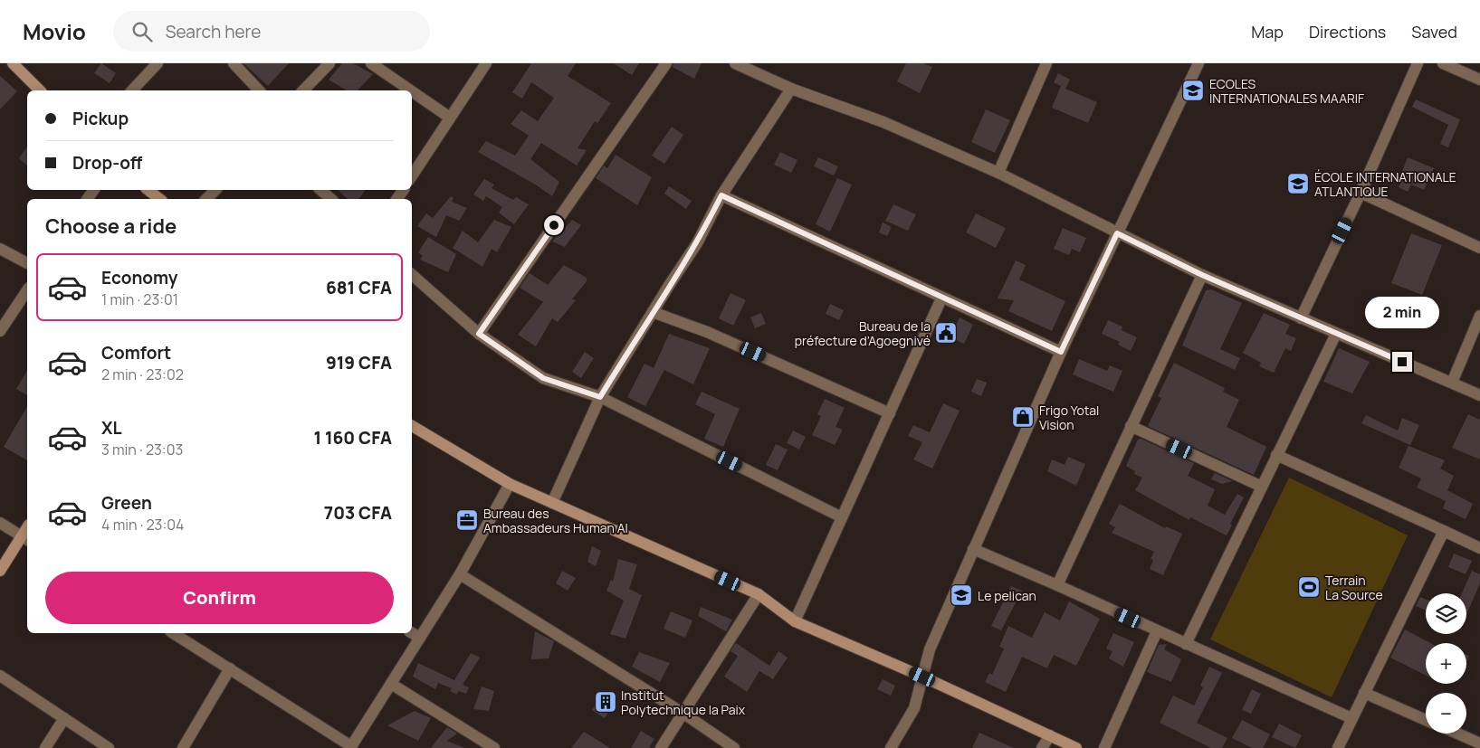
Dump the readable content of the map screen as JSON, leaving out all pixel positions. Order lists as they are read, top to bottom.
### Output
{
  "places": {
    "school or university": ["ECOLES INTERNATIONALES MAARIF", "ÉCOLE INTERNATIONALE ATLANTIQUE", "Le pelican"],
    "public building": ["Bureau de la préfecture d'Agoegnivé"],
    "shop": ["Frigo Yotal Vision"],
    "office": ["Bureau des Ambassadeurs Human AI"],
    "sports": ["Terrain La Source"],
    "building": ["Institut Polytechnique la Paix"]
  },
  "page": {
    "header": "Movio",
    "search": "Search here",
    "nav": ["Map", "Directions", "Saved"],
    "banner": ["Pickup", "Drop-off"],
    "heading": "Choose a ride",
    "list": [
      {
        "name": "Economy",
        "note": "1 min · 23:01",
        "value": "681 CFA"
      },
      {
        "name": "Comfort",
        "note": "2 min · 23:02",
        "value": "919 CFA"
      },
      {
        "name": "XL",
        "note": "3 min · 23:03",
        "value": "1 160 CFA"
      },
      {
        "name": "Green",
        "note": "4 min · 23:04",
        "value": "703 CFA"
      }
    ],
    "bubble": "2 min",
    "buttons": "Confirm",
    "map_buttons": ["+", "−"]
  }
}
